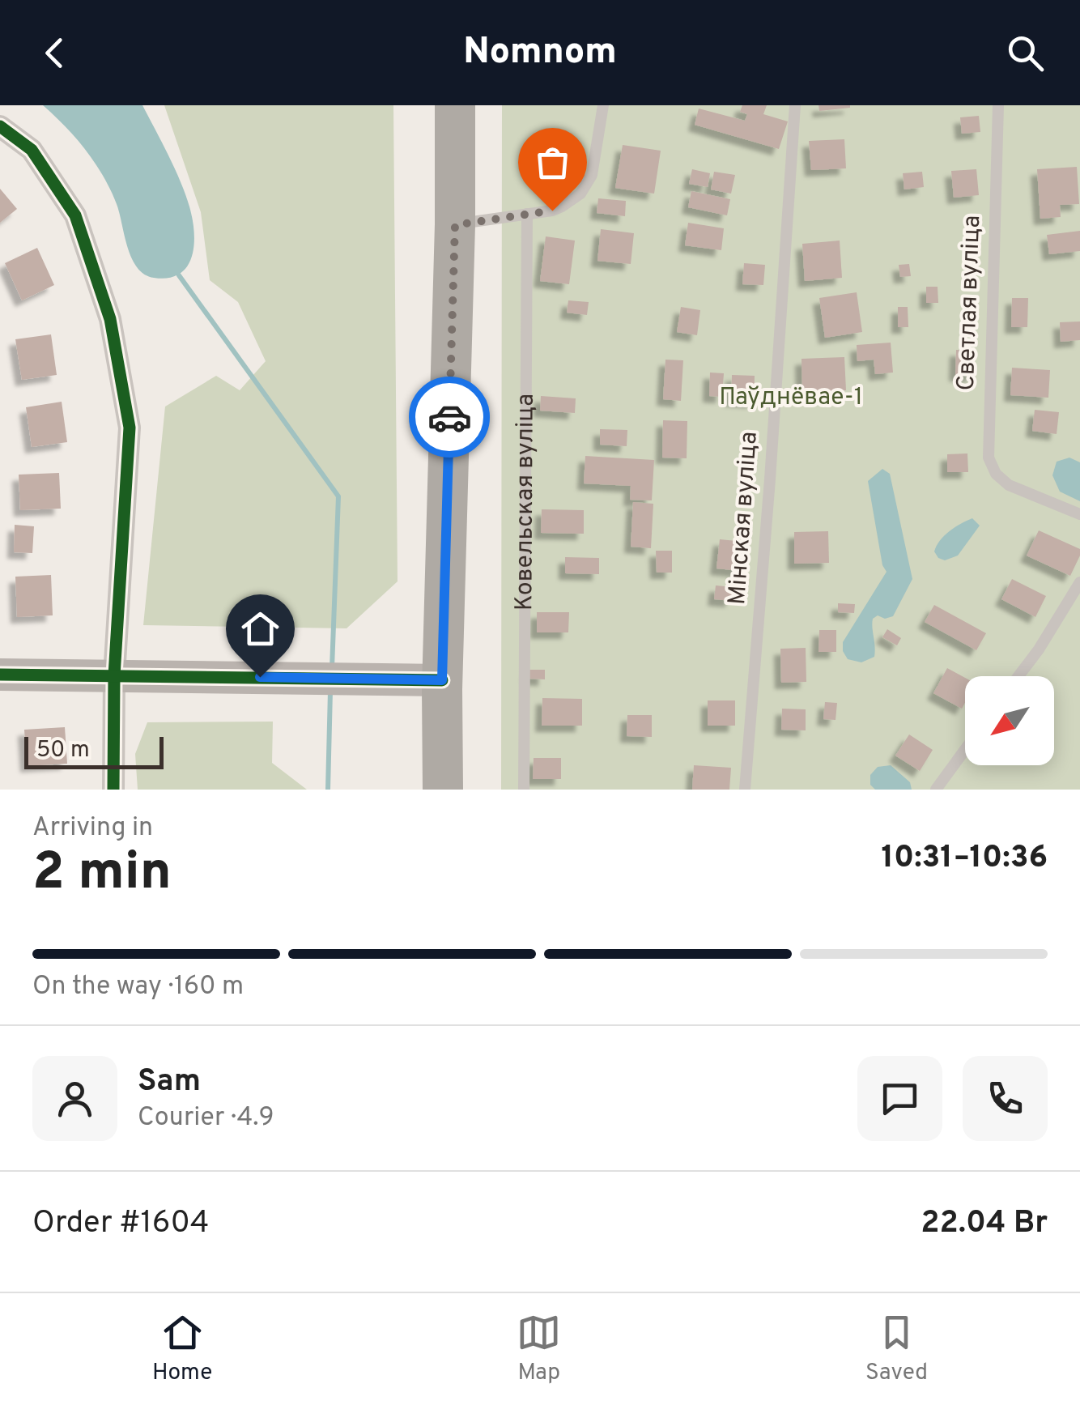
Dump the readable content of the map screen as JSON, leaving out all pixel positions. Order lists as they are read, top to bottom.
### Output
{
  "streets": {
    "lane": ["Светлая вуліца", "Ковельская вуліца", "Мінская вуліца"]
  },
  "parks": ["Паўднёвае-1"],
  "scale_bar": "50 m",
  "north": "bottom left",
  "page": {
    "header": "Nomnom",
    "scale": "50 m",
    "heading": ["2 min", "Arriving in", "10:31–10:36"],
    "panel": [
      "Sam",
      "Courier · 4.9",
      "Order #1604",
      "22.04 Br"
    ],
    "bar": "On the way · 160 m",
    "tabs": ["Home", "Map", "Saved"]
  }
}
